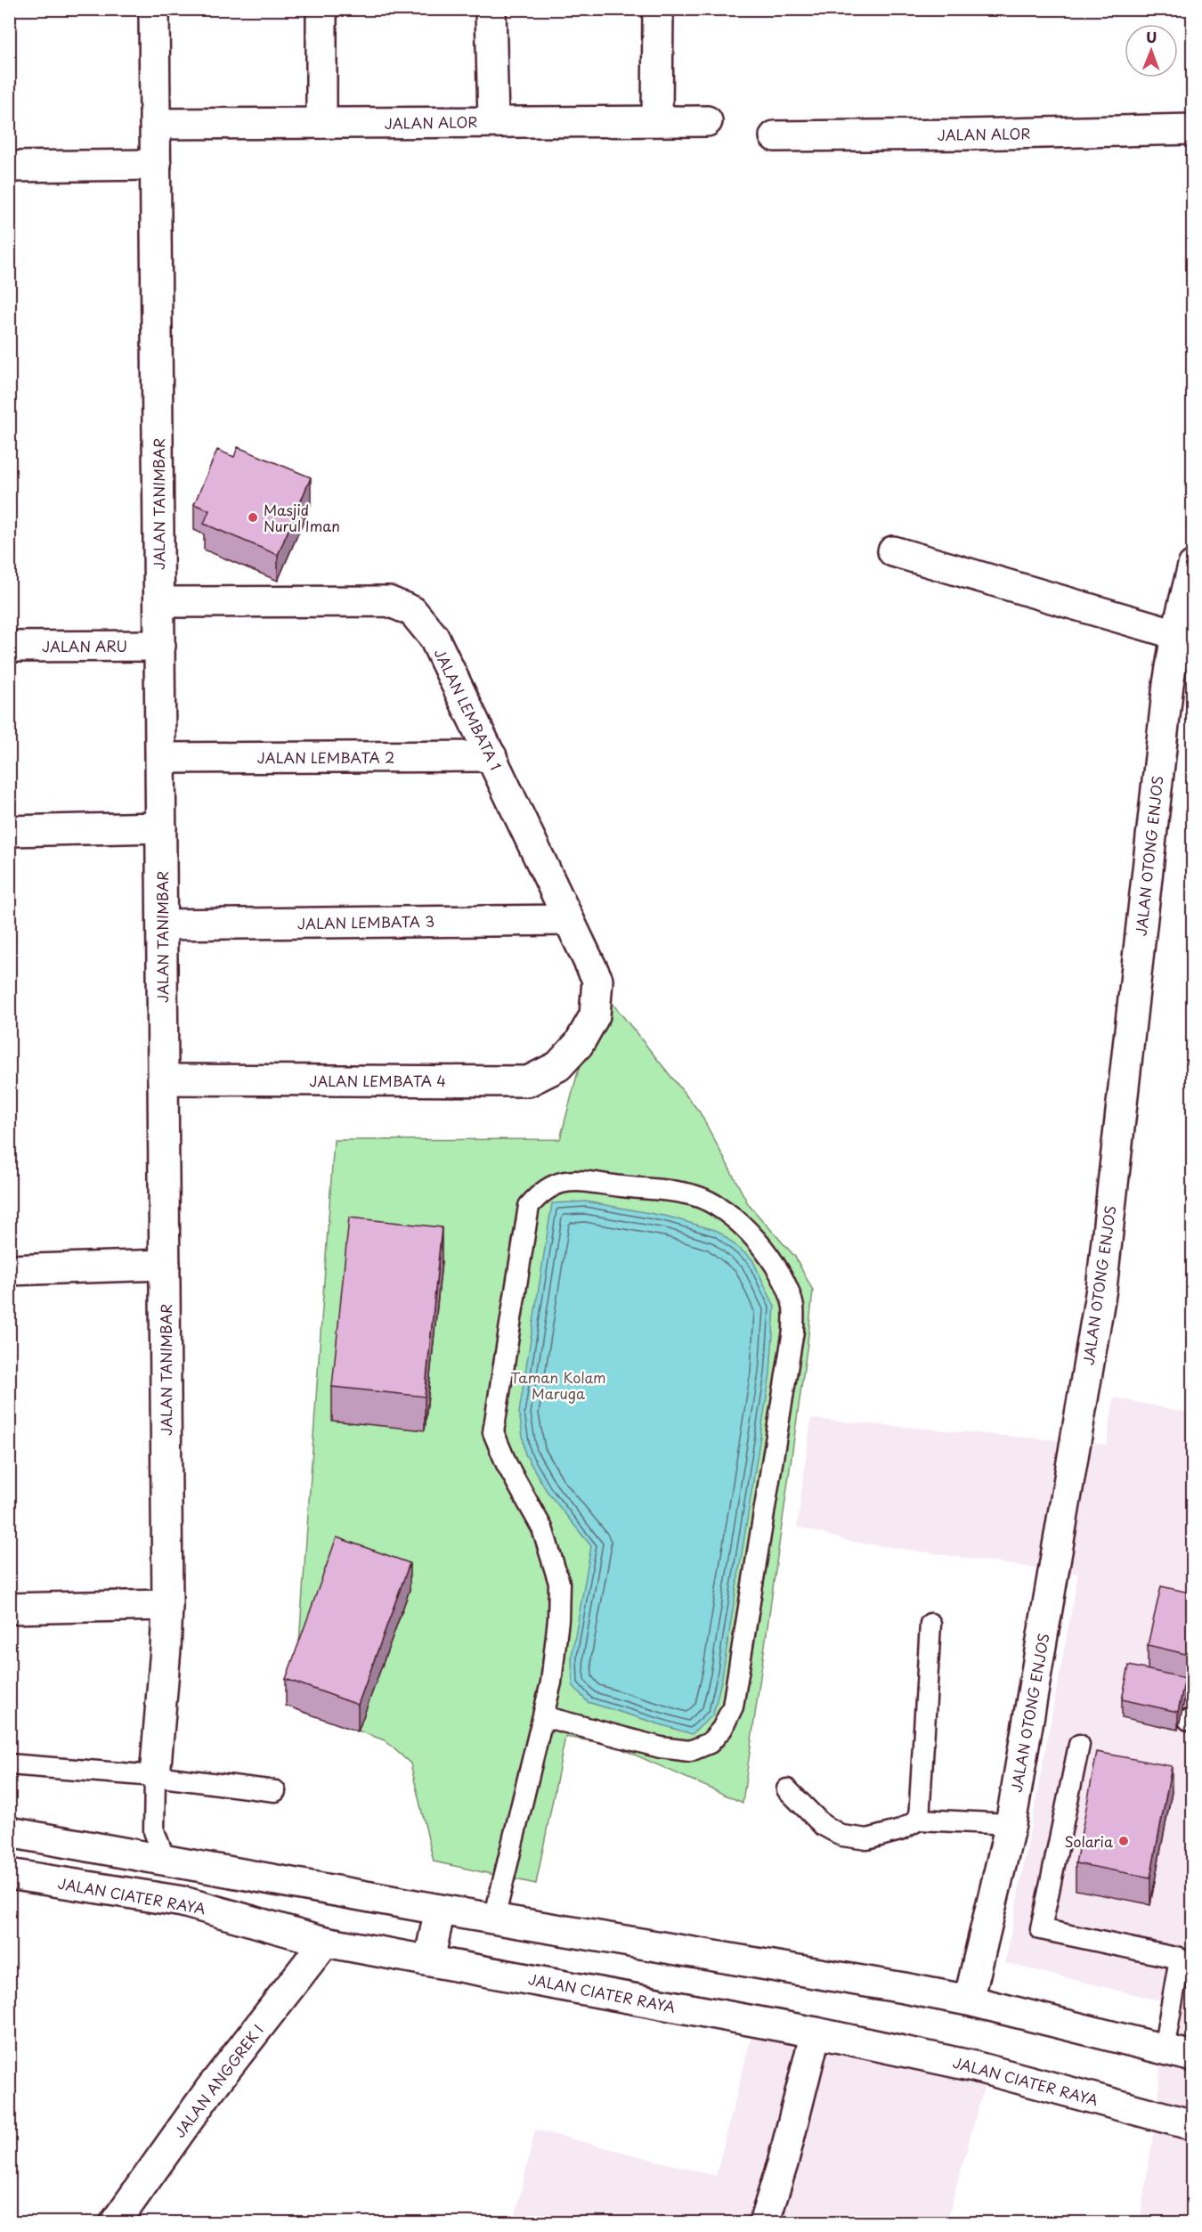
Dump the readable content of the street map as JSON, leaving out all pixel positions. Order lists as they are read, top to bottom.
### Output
{
  "streets": {
    "street": [
      "JALAN ALOR",
      "JALAN TANIMBAR",
      "JALAN ARU",
      "JALAN LEMBATA 1",
      "JALAN LEMBATA 2",
      "JALAN OTONG ENJOS",
      "JALAN LEMBATA 3",
      "JALAN LEMBATA 4",
      "JALAN CIATER RAYA",
      "JALAN ANGGREK I"
    ]
  },
  "crossings": [
    ["JALAN ALOR", "JALAN TANIMBAR"],
    ["JALAN TANIMBAR", "JALAN ARU"],
    ["JALAN TANIMBAR", "JALAN LEMBATA 1"],
    ["JALAN TANIMBAR", "JALAN LEMBATA 2"],
    ["JALAN TANIMBAR", "JALAN LEMBATA 3"],
    ["JALAN TANIMBAR", "JALAN LEMBATA 4"],
    ["JALAN LEMBATA 1", "JALAN LEMBATA 2"],
    ["JALAN LEMBATA 1", "JALAN LEMBATA 3"],
    ["JALAN LEMBATA 1", "JALAN LEMBATA 4"],
    ["JALAN CIATER RAYA", "JALAN ANGGREK I"]
  ],
  "parks": ["Taman Kolam Maruga"],
  "places": ["Masjid Nurul Iman", "Solaria"],
  "north": "top"
}
